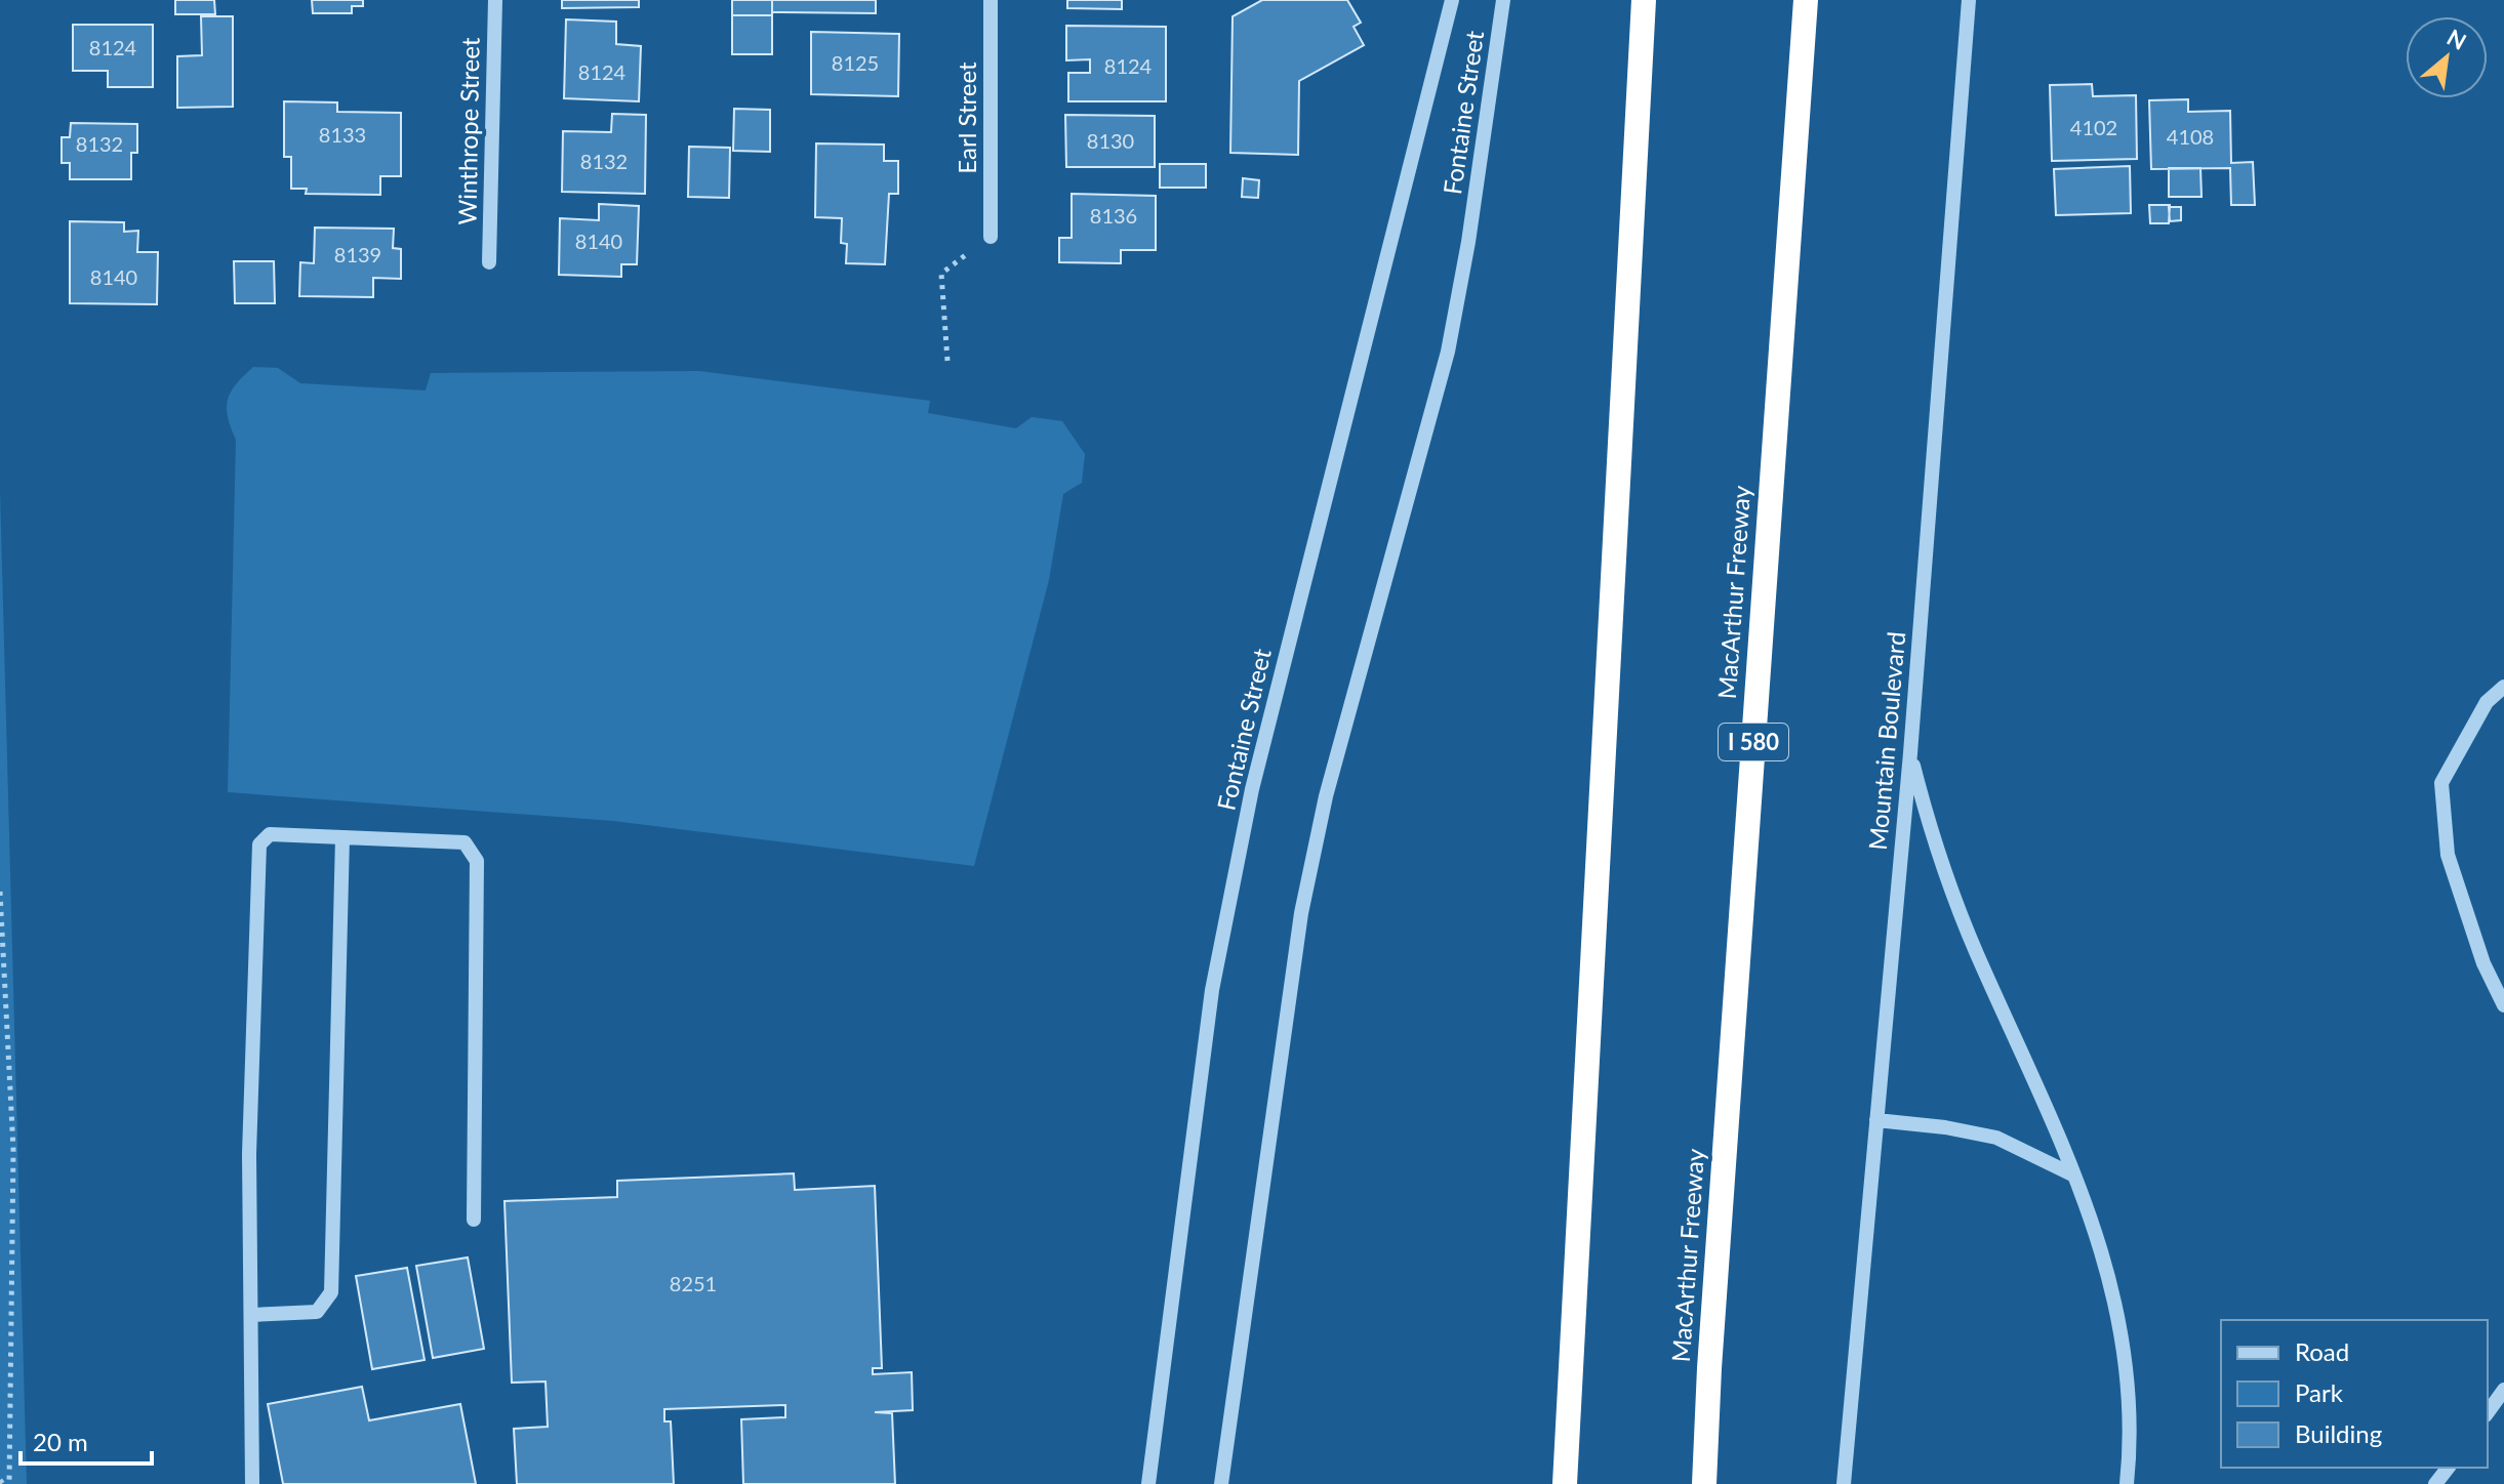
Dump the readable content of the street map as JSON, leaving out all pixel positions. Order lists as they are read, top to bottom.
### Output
{
  "streets": {
    "highway": ["MacArthur Freeway", "I 580"],
    "street": [
      "Fontaine Street",
      "Earl Street",
      "Winthrope Street",
      "Mountain Boulevard"
    ]
  },
  "house_numbers": [
    "8124",
    "8125",
    "8124",
    "8124",
    "4102",
    "8133",
    "4108",
    "8130",
    "8132",
    "8132",
    "8136",
    "8140",
    "8139",
    "8140",
    "8251"
  ],
  "legend": ["Road", "Park", "Building"],
  "scale_bar": "20 m",
  "north": "top right"
}
